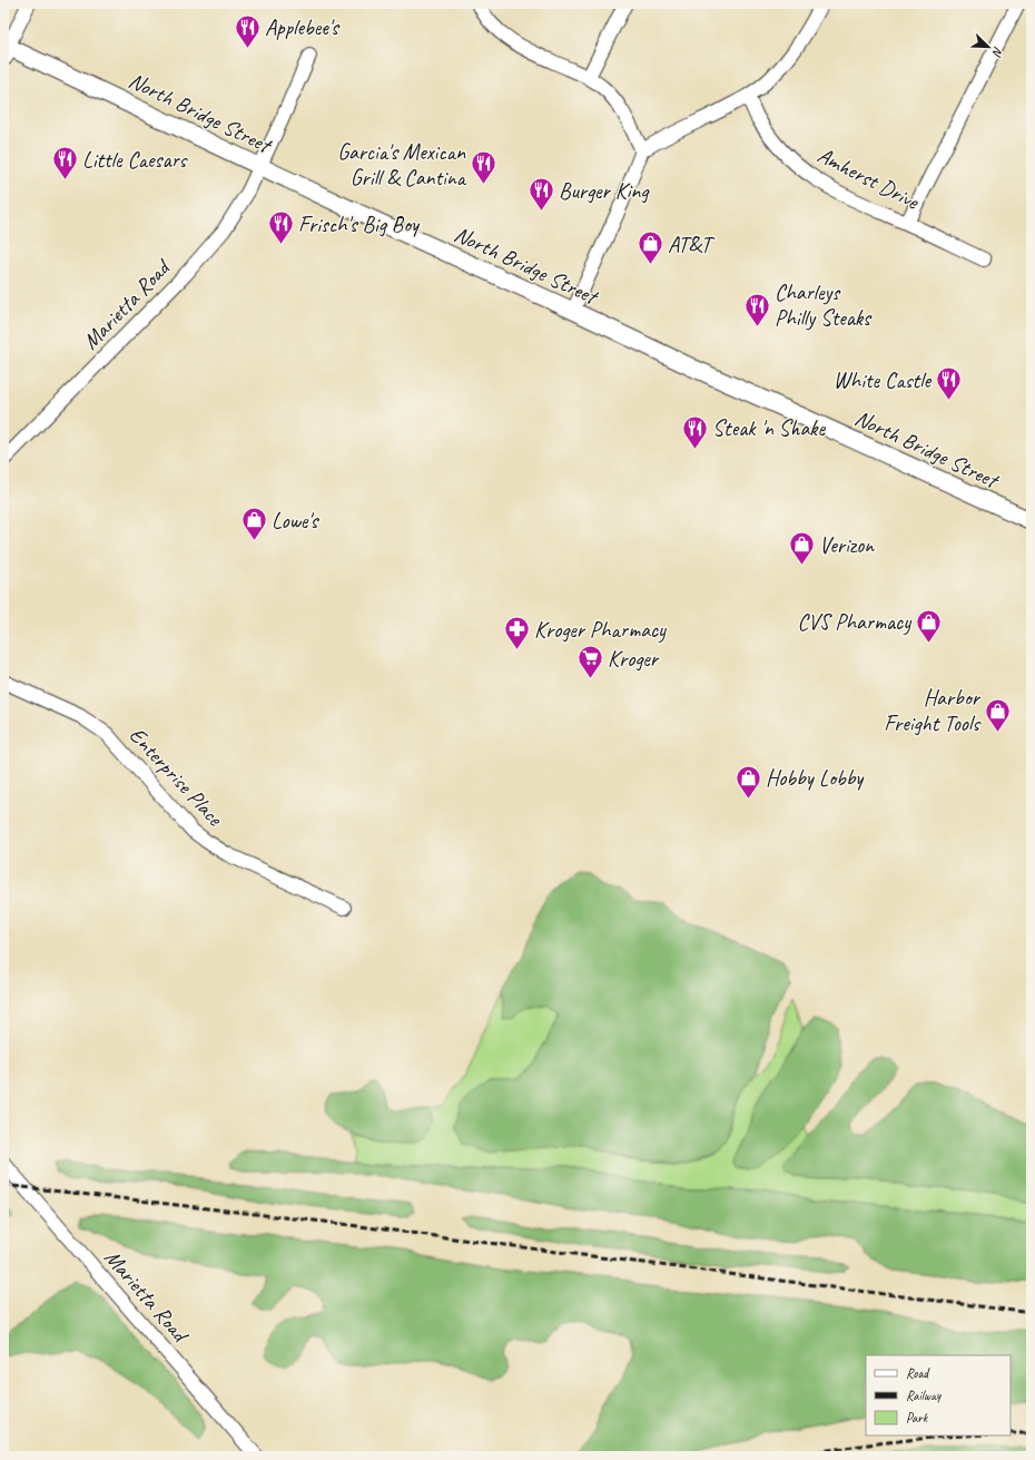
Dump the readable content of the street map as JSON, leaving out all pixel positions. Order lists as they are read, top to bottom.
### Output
{
  "streets": {
    "main road": ["North Bridge Street"],
    "street": ["Amherst Drive", "Marietta Road", "Enterprise Place"]
  },
  "crossings": [
    ["North Bridge Street", "Marietta Road"]
  ],
  "places": {
    "restaurant": [
      "Applebee's",
      "Little Caesars",
      "Garcia's Mexican Grill & Cantina",
      "Burger King",
      "Frisch's Big Boy",
      "Charleys Philly Steaks",
      "White Castle",
      "Steak 'n Shake"
    ],
    "shop": [
      "AT&T",
      "Lowe's",
      "Verizon",
      "CVS Pharmacy",
      "Harbor Freight Tools",
      "Hobby Lobby"
    ],
    "pharmacy": ["Kroger Pharmacy"],
    "supermarket": ["Kroger"]
  },
  "legend": ["Road", "Railway", "Park"],
  "north": "bottom right"
}
